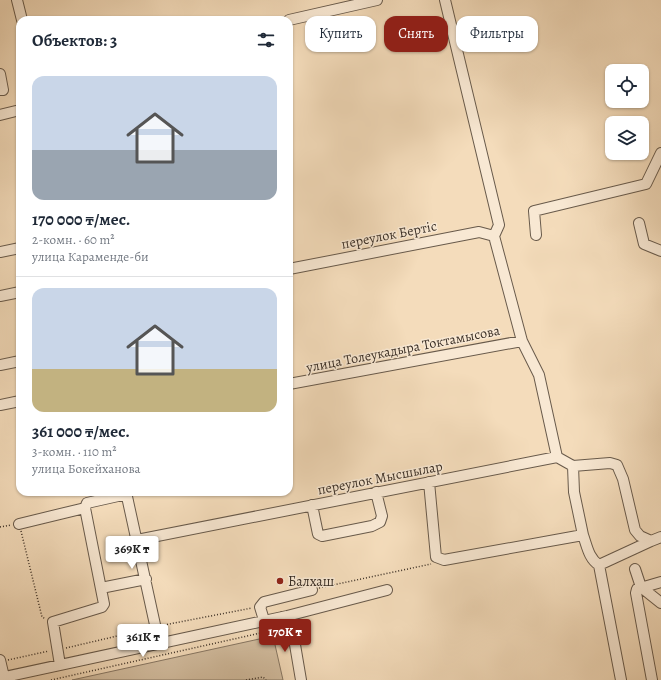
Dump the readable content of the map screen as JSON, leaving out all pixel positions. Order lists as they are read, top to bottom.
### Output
{
  "streets": {
    "street": ["переулок Бертіс", "улица Толеукадыра Токтамысова", "переулок Мысшылар"]
  },
  "places": ["Балхаш"],
  "page": {
    "chip": ["Купить", "Снять", "Фильтры"],
    "heading": "Объектов: 3",
    "list": [
      {
        "name": "170 000 ₸/мес.",
        "note": "2-комн. · 60 m² · улица Караменде-би"
      },
      {
        "name": "361 000 ₸/мес.",
        "note": "3-комн. · 110 m² · улица Бокейханова"
      }
    ],
    "price": ["369K ₸", "170K ₸", "361K ₸"]
  }
}
